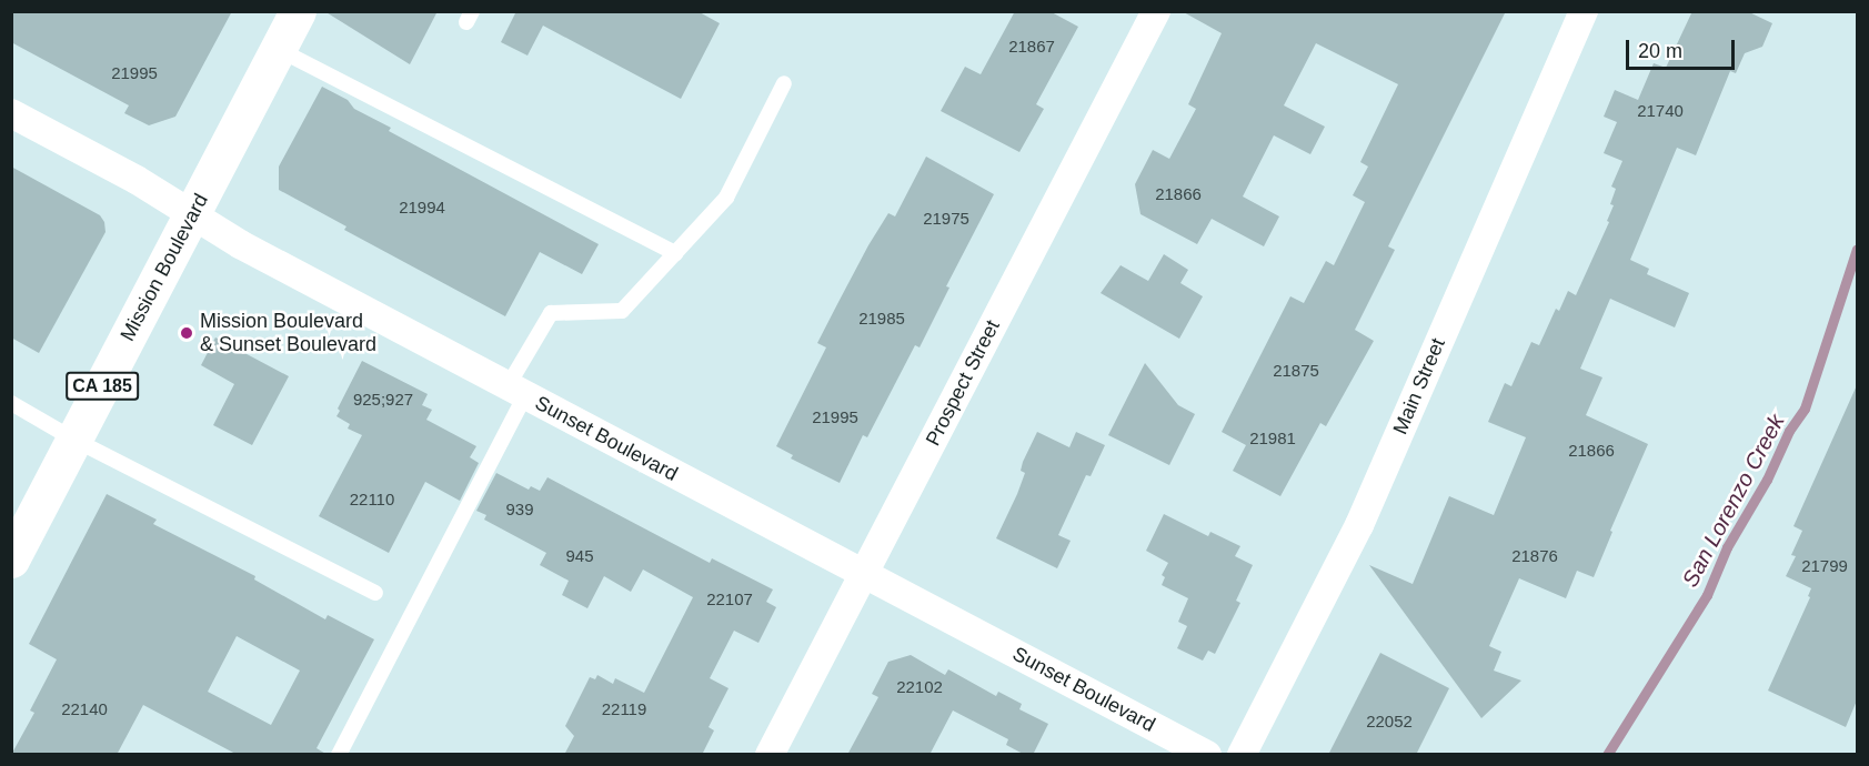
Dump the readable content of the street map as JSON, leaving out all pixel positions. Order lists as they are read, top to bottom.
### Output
{
  "streets": {
    "main road": ["Mission Boulevard", "CA 185"],
    "street": ["Prospect Street", "Main Street", "Sunset Boulevard"]
  },
  "crossings": [
    ["Mission Boulevard", "Sunset Boulevard"],
    ["Prospect Street", "Sunset Boulevard"]
  ],
  "water": ["San Lorenzo Creek"],
  "places": ["Mission Boulevard & Sunset Boulevard"],
  "house_numbers": [
    "21867",
    "21995",
    "21740",
    "21866",
    "21994",
    "21975",
    "21985",
    "21875",
    "925;927",
    "21995",
    "21981",
    "21866",
    "22110",
    "939",
    "945",
    "21876",
    "21799",
    "22107",
    "22102",
    "22140",
    "22119",
    "22052"
  ],
  "scale_bar": "20 m"
}
